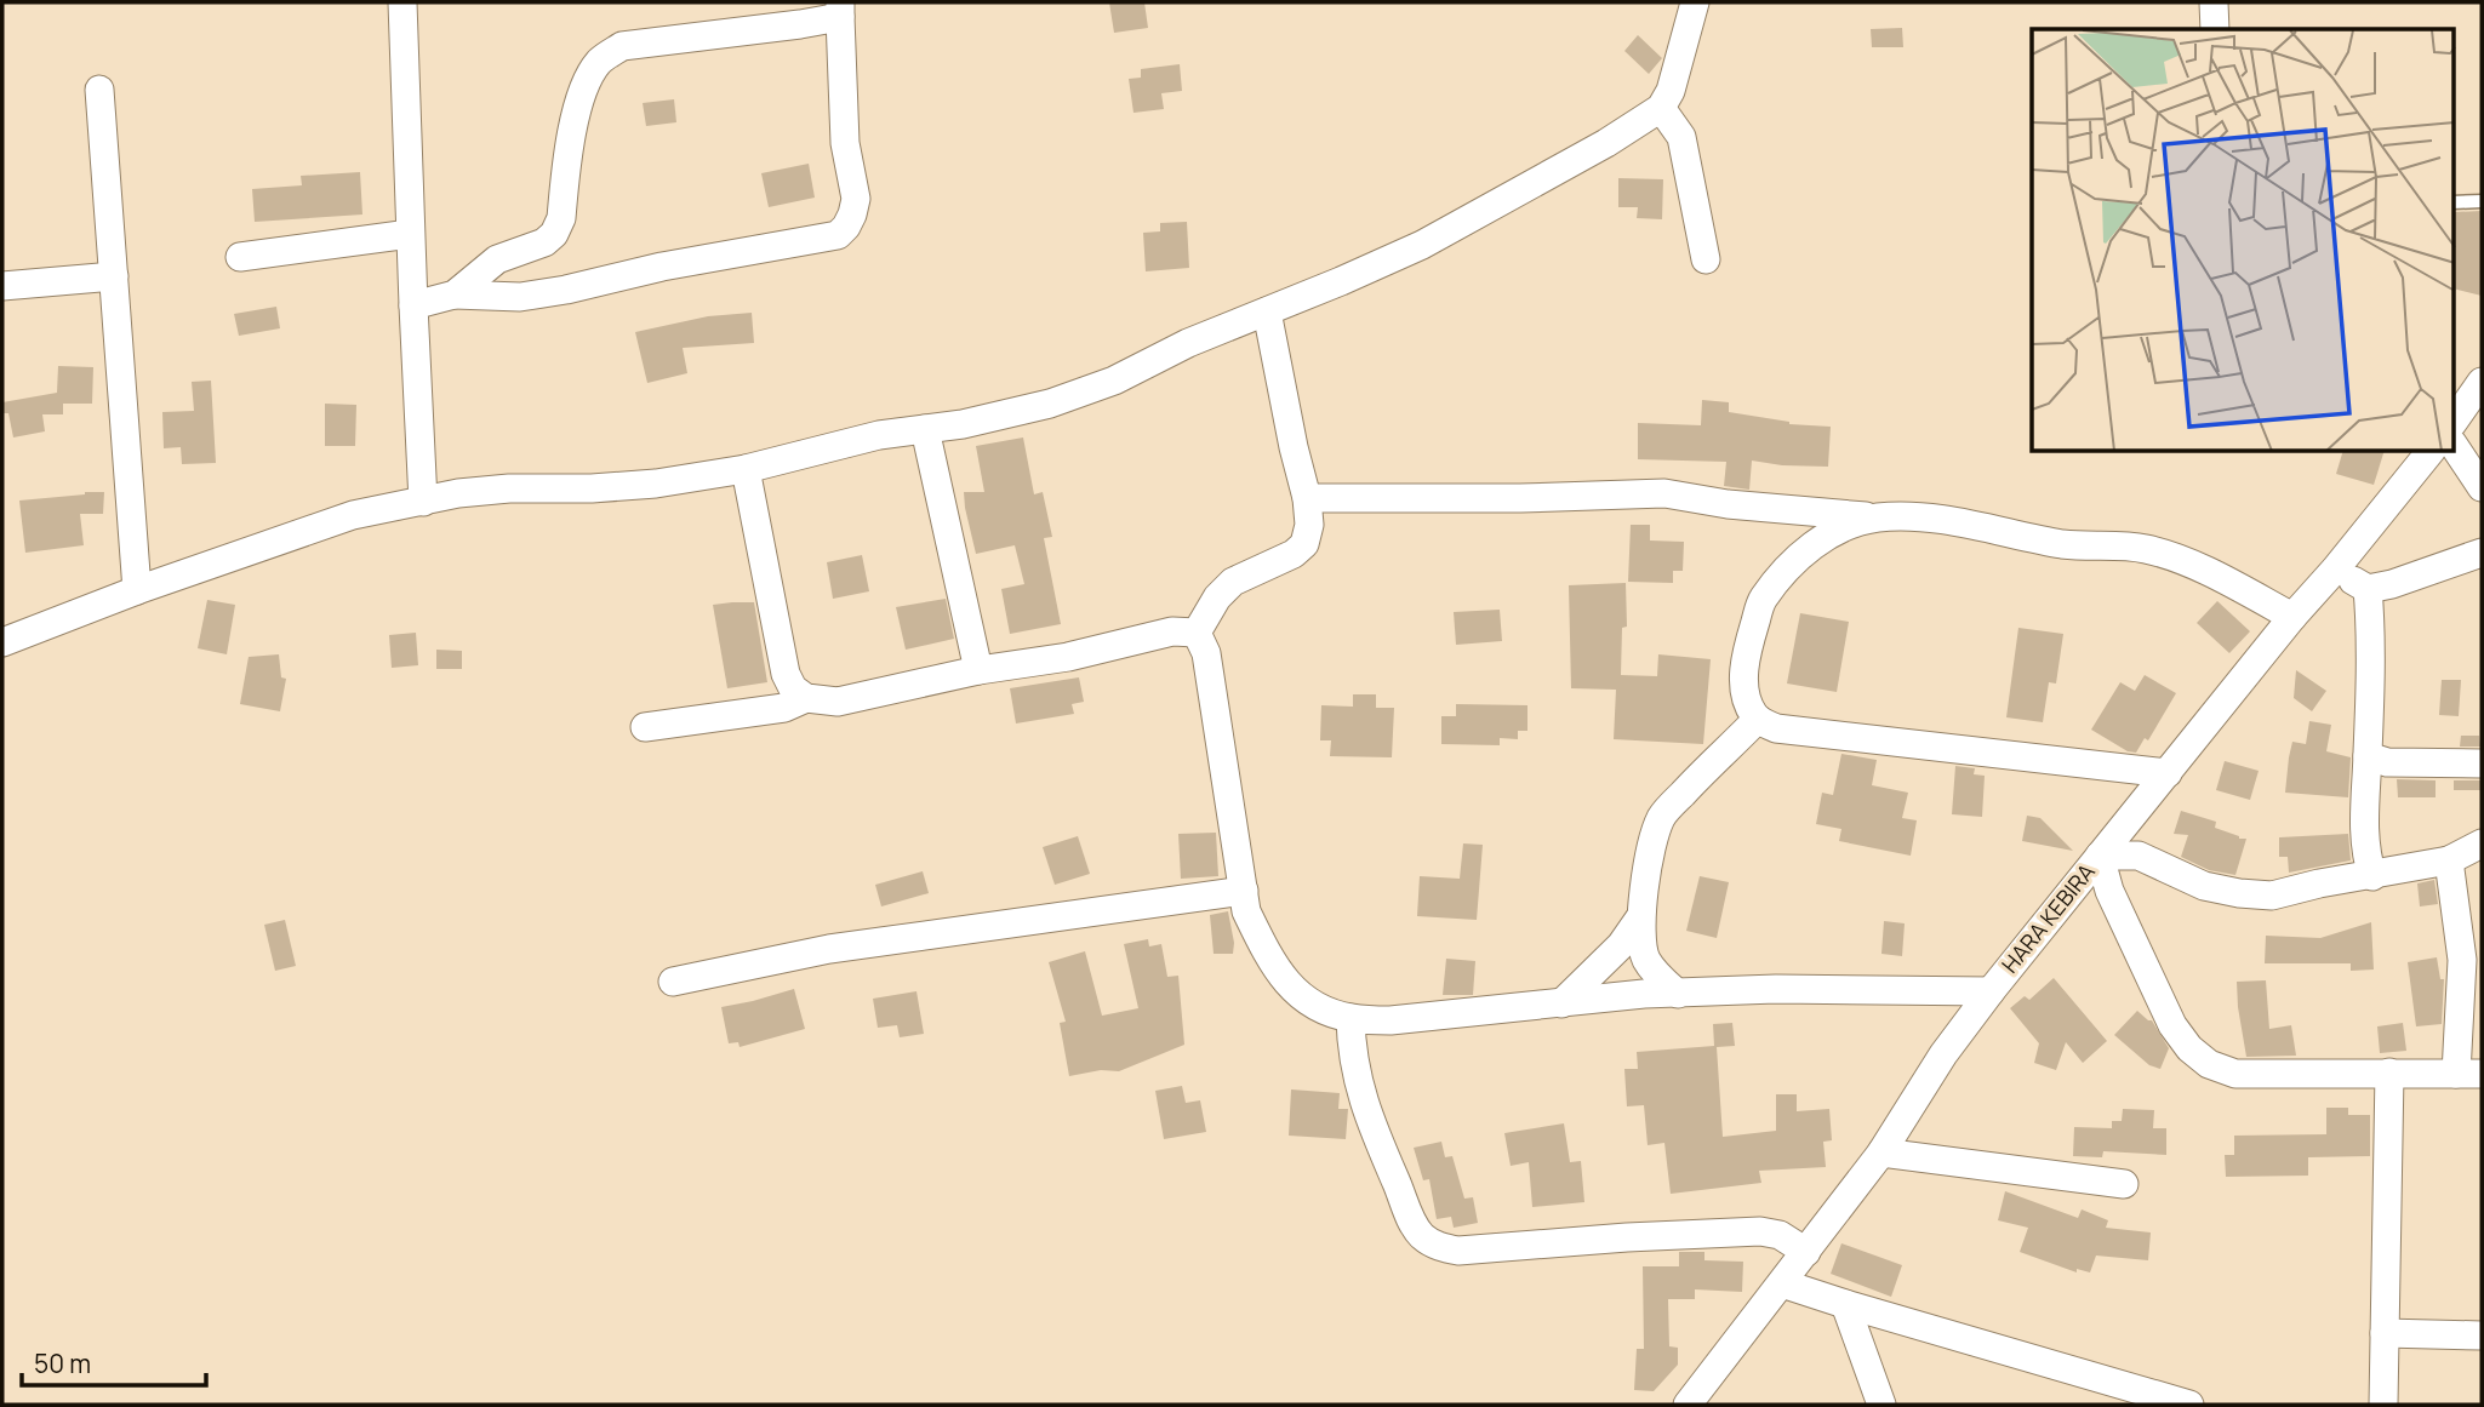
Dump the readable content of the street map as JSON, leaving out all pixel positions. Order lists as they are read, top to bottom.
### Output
{
  "streets": {
    "street": ["HARA KEBIRA"]
  },
  "scale_bar": "50 m"
}
